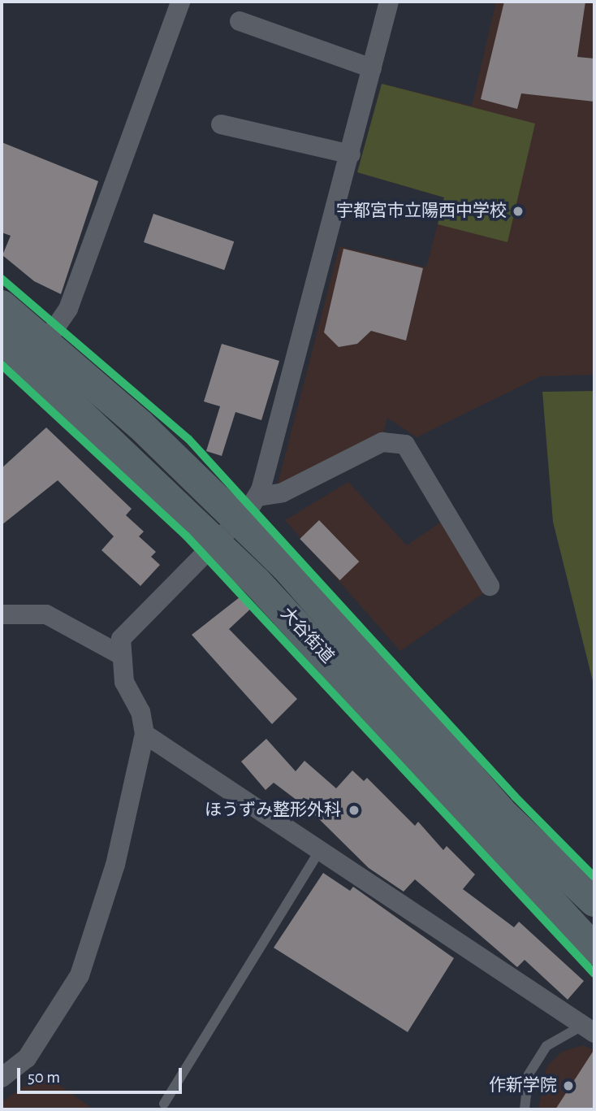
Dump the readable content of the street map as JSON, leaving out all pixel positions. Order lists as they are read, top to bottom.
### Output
{
  "streets": {
    "main road": ["大谷街道"]
  },
  "places": ["宇都宮市立陽西中学校", "ほうずみ整形外科", "作新学院"],
  "scale_bar": "50 m"
}
